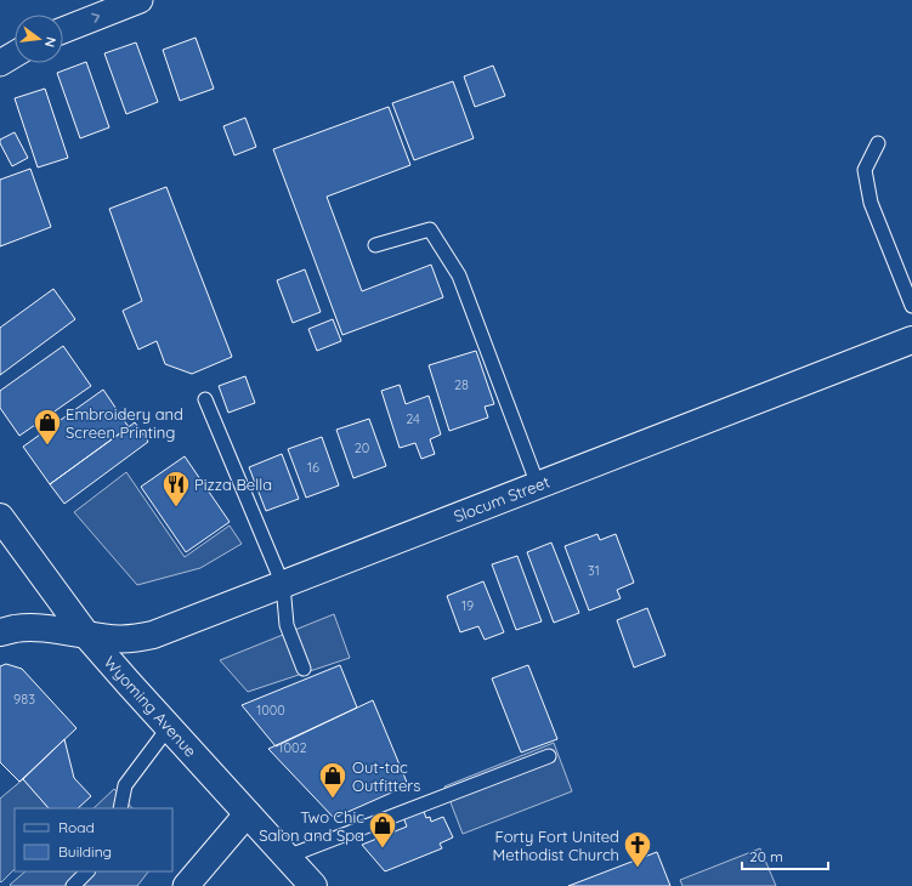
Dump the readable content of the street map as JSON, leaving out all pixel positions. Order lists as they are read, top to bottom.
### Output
{
  "streets": {
    "street": ["Slocum Street", "Wyoming Avenue"]
  },
  "crossings": [
    ["Slocum Street", "Wyoming Avenue"]
  ],
  "places": {
    "shop": ["Embroidery and Screen Printing", "Out-tac Outfitters", "Two Chic Salon and Spa"],
    "restaurant": ["Pizza Bella"],
    "church": ["Forty Fort United Methodist Church"]
  },
  "house_numbers": [
    "28",
    "24",
    "20",
    "16",
    "31",
    "19",
    "983",
    "1000",
    "1002"
  ],
  "legend": ["Road", "Building"],
  "scale_bar": "20 m",
  "north": "right"
}
